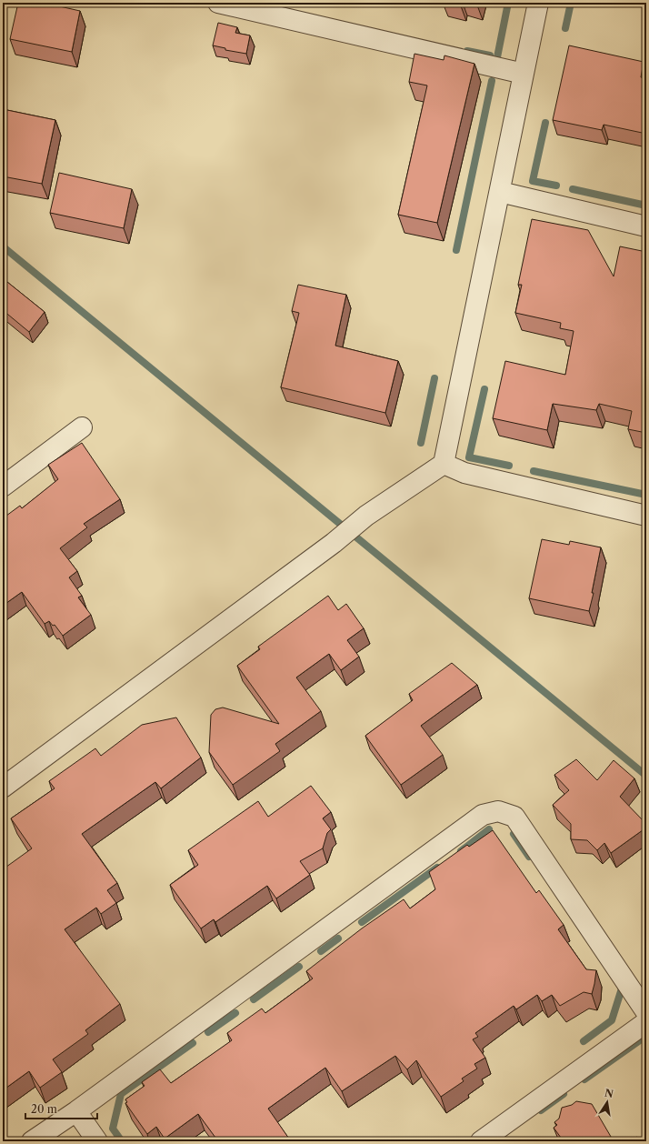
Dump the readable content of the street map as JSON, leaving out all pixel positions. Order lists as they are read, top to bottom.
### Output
{
  "scale_bar": "20 m",
  "north": "top"
}
